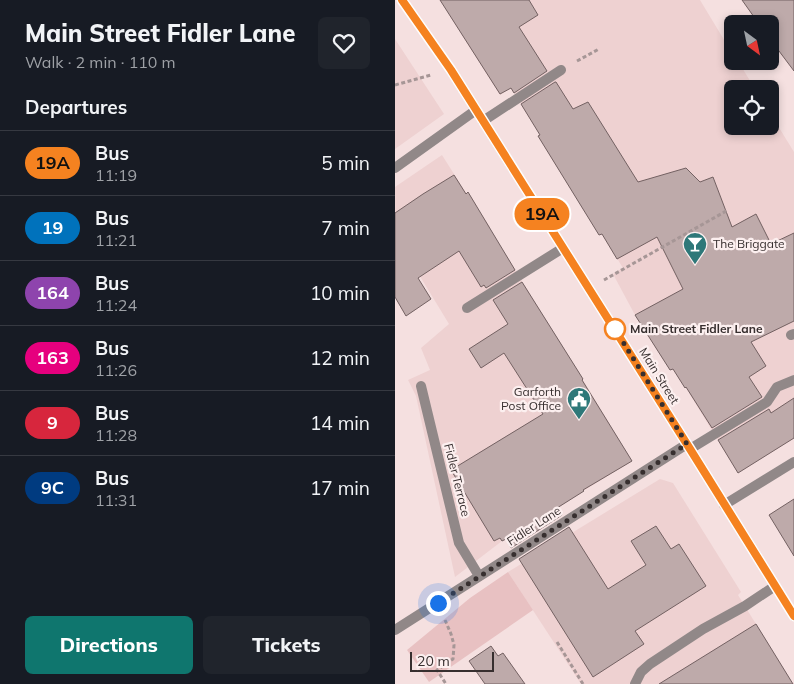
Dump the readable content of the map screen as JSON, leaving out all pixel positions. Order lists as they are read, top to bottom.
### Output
{
  "streets": {
    "main road": ["Main Street"],
    "street": ["Fidler Terrace", "Fidler Lane"]
  },
  "crossings": [
    ["Main Street", "Fidler Lane"],
    ["Fidler Terrace", "Fidler Lane"]
  ],
  "places": {
    "bar": ["The Briggate"],
    "other": ["Main Street Fidler Lane"],
    "public building": ["Garforth Post Office"]
  },
  "lines": ["bus line 19A"],
  "scale_bar": "20 m",
  "north": "bottom right",
  "page": {
    "heading": [
      ["Main Street Fidler Lane", "Walk · 2 min · 110 m"],
      "Departures"
    ],
    "on_map": "19A",
    "list": [
      {
        "mark": "19A",
        "name": "Bus",
        "note": "11:19",
        "value": "5 min"
      },
      {
        "mark": "19",
        "name": "Bus",
        "note": "11:21",
        "value": "7 min"
      },
      {
        "mark": "164",
        "name": "Bus",
        "note": "11:24",
        "value": "10 min"
      },
      {
        "mark": "163",
        "name": "Bus",
        "note": "11:26",
        "value": "12 min"
      },
      {
        "mark": "9",
        "name": "Bus",
        "note": "11:28",
        "value": "14 min"
      },
      {
        "mark": "9C",
        "name": "Bus",
        "note": "11:31",
        "value": "17 min"
      }
    ],
    "buttons": ["Directions", "Tickets"],
    "scale": "20 m"
  }
}
